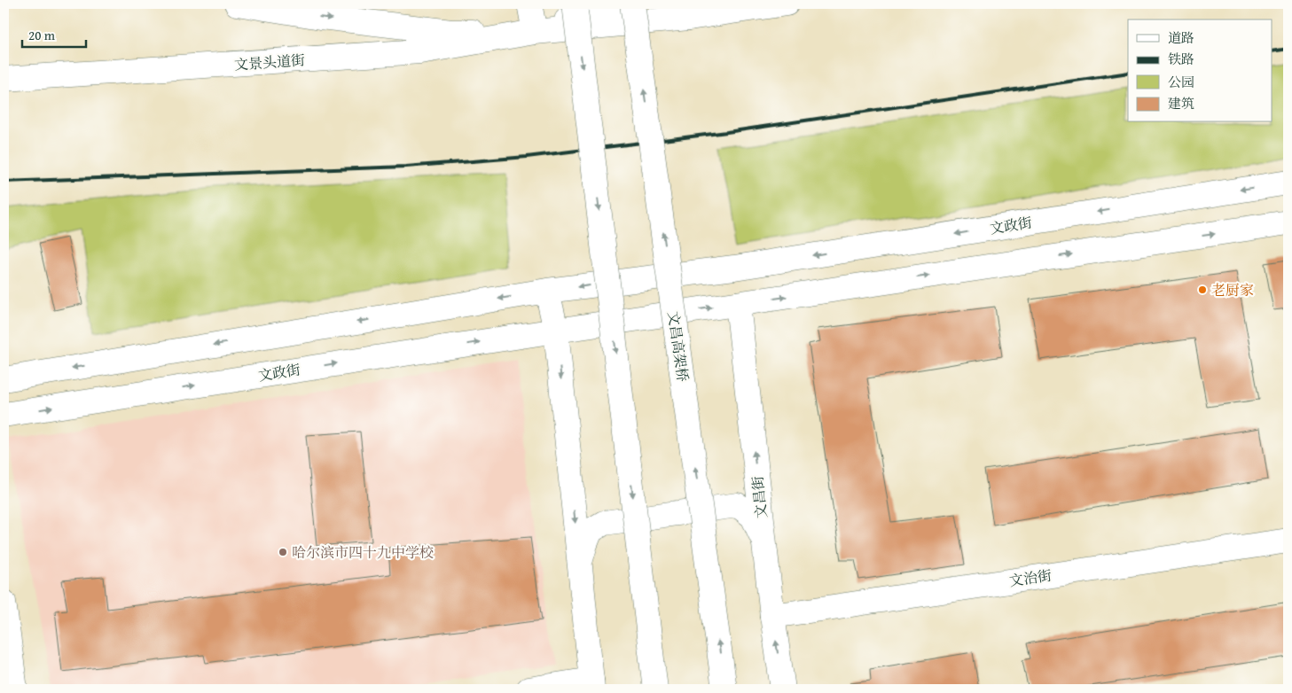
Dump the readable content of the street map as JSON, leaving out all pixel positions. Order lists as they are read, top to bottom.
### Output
{
  "streets": {
    "main road": [
      "文景头道街",
      "文政街",
      "文昌高架桥",
      "文昌街",
      "文治街"
    ]
  },
  "crossings": [
    ["文政街", "文昌街"],
    ["文昌街", "文治街"]
  ],
  "places": ["老厨家", "哈尔滨市四十九中学校"],
  "legend": [
    "道路",
    "铁路",
    "公园",
    "建筑"
  ],
  "scale_bar": "20 m"
}
